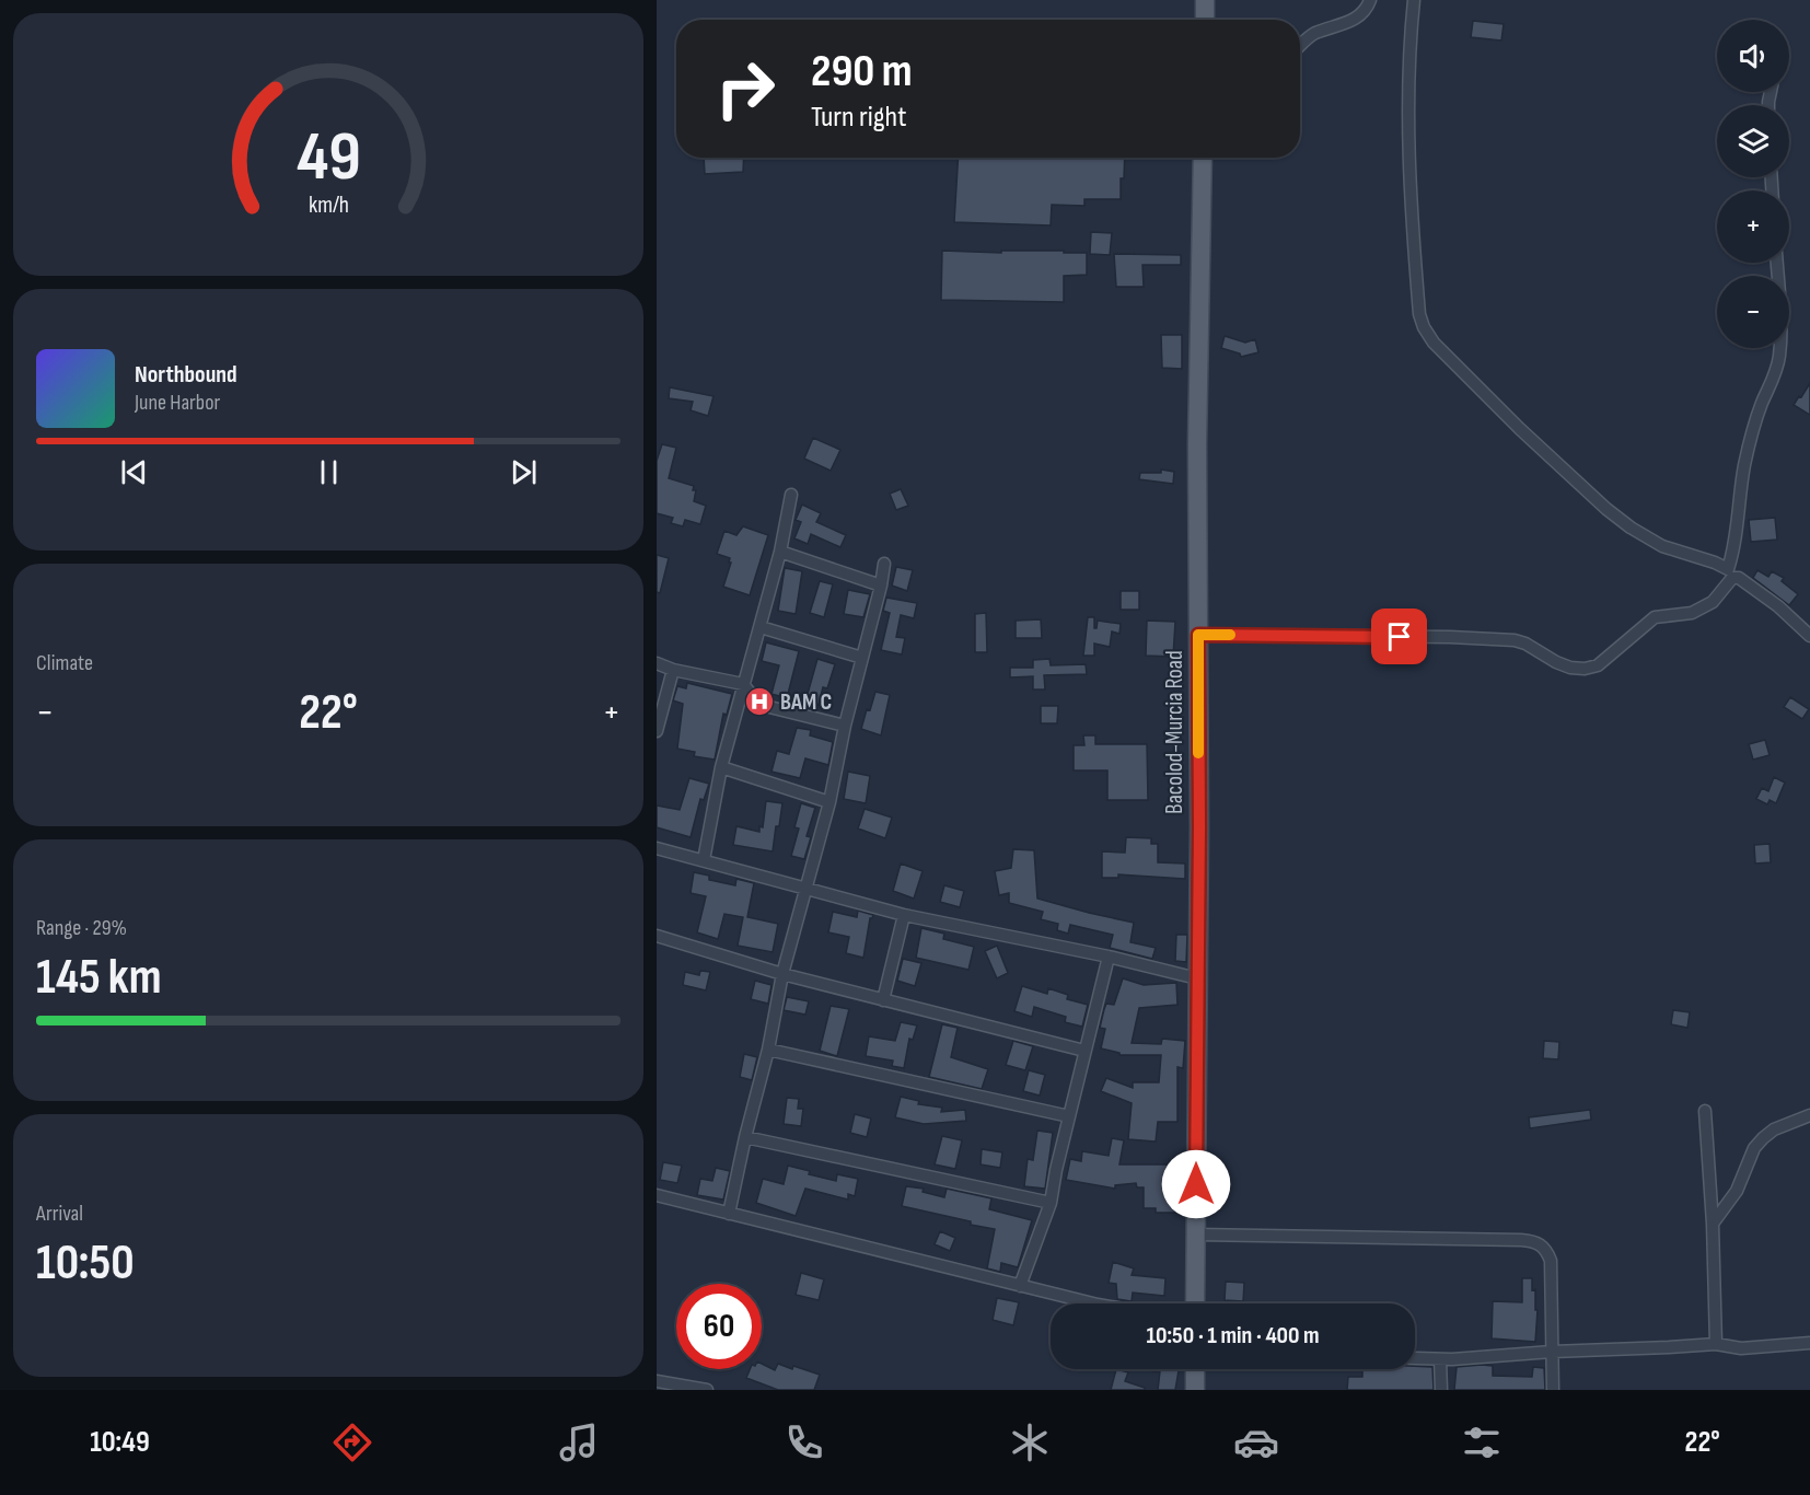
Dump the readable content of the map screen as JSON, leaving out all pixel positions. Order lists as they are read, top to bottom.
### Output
{
  "streets": {
    "main road": ["Bacolod-Murcia Road"]
  },
  "places": {
    "hospital": ["BAM C"]
  },
  "page": {
    "map_buttons": ["+", "−"],
    "turn": ["290 m", "Turn right"],
    "song": ["Northbound", "June Harbor"],
    "tile": [
      "Climate",
      ["Range · 29%", "145 km"],
      ["Arrival", "10:50"]
    ],
    "heat": ["−", "22°", "+"],
    "limit": "60",
    "trip": "10:50 · 1 min · 400 m",
    "tabs": ["10:49", "22°"],
    "gauge": ["49", "km/h"]
  }
}
